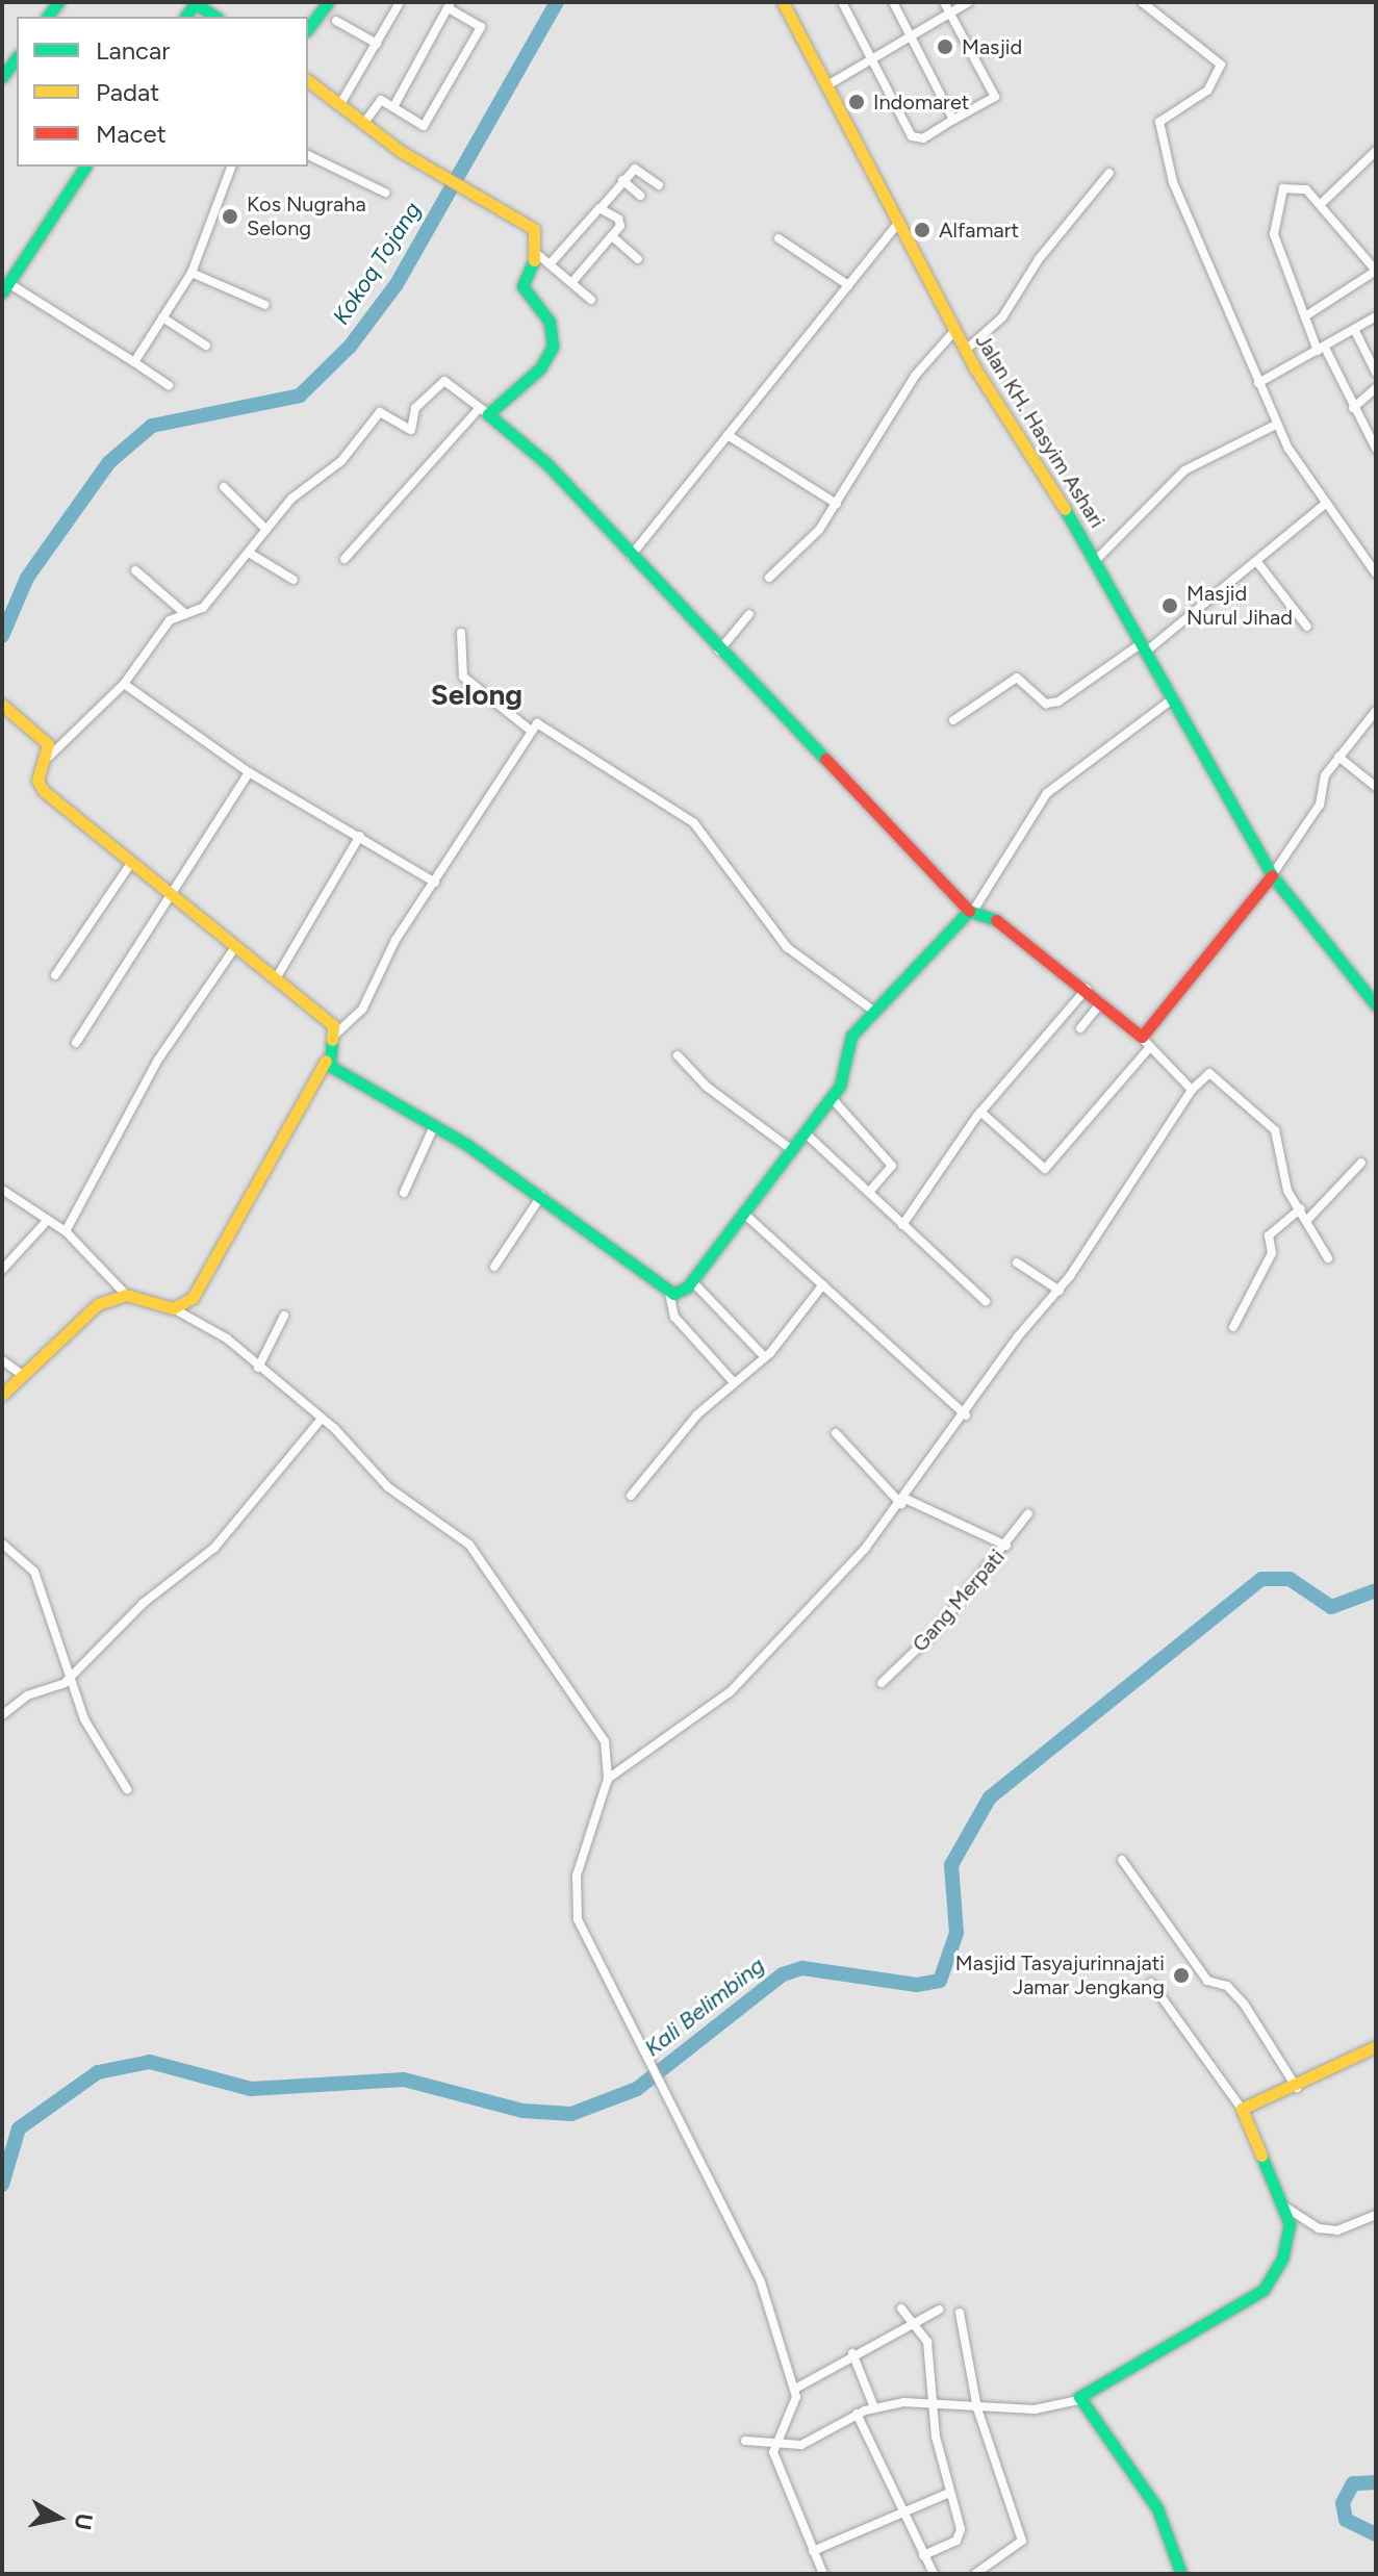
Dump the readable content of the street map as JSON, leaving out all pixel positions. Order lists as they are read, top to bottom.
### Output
{
  "streets": {
    "street": ["Jalan KH. Hasyim Ashari", "Gang Merpati"]
  },
  "districts": ["Selong"],
  "water": ["Kokoq Tojang", "Kali Belimbing"],
  "places": [
    "Masjid",
    "Indomaret",
    "Kos Nugraha Selong",
    "Alfamart",
    "Masjid Nurul Jihad",
    "Masjid Tasyajurinnajati Jamar Jengkang"
  ],
  "legend": ["Lancar", "Padat", "Macet"],
  "north": "right"
}
